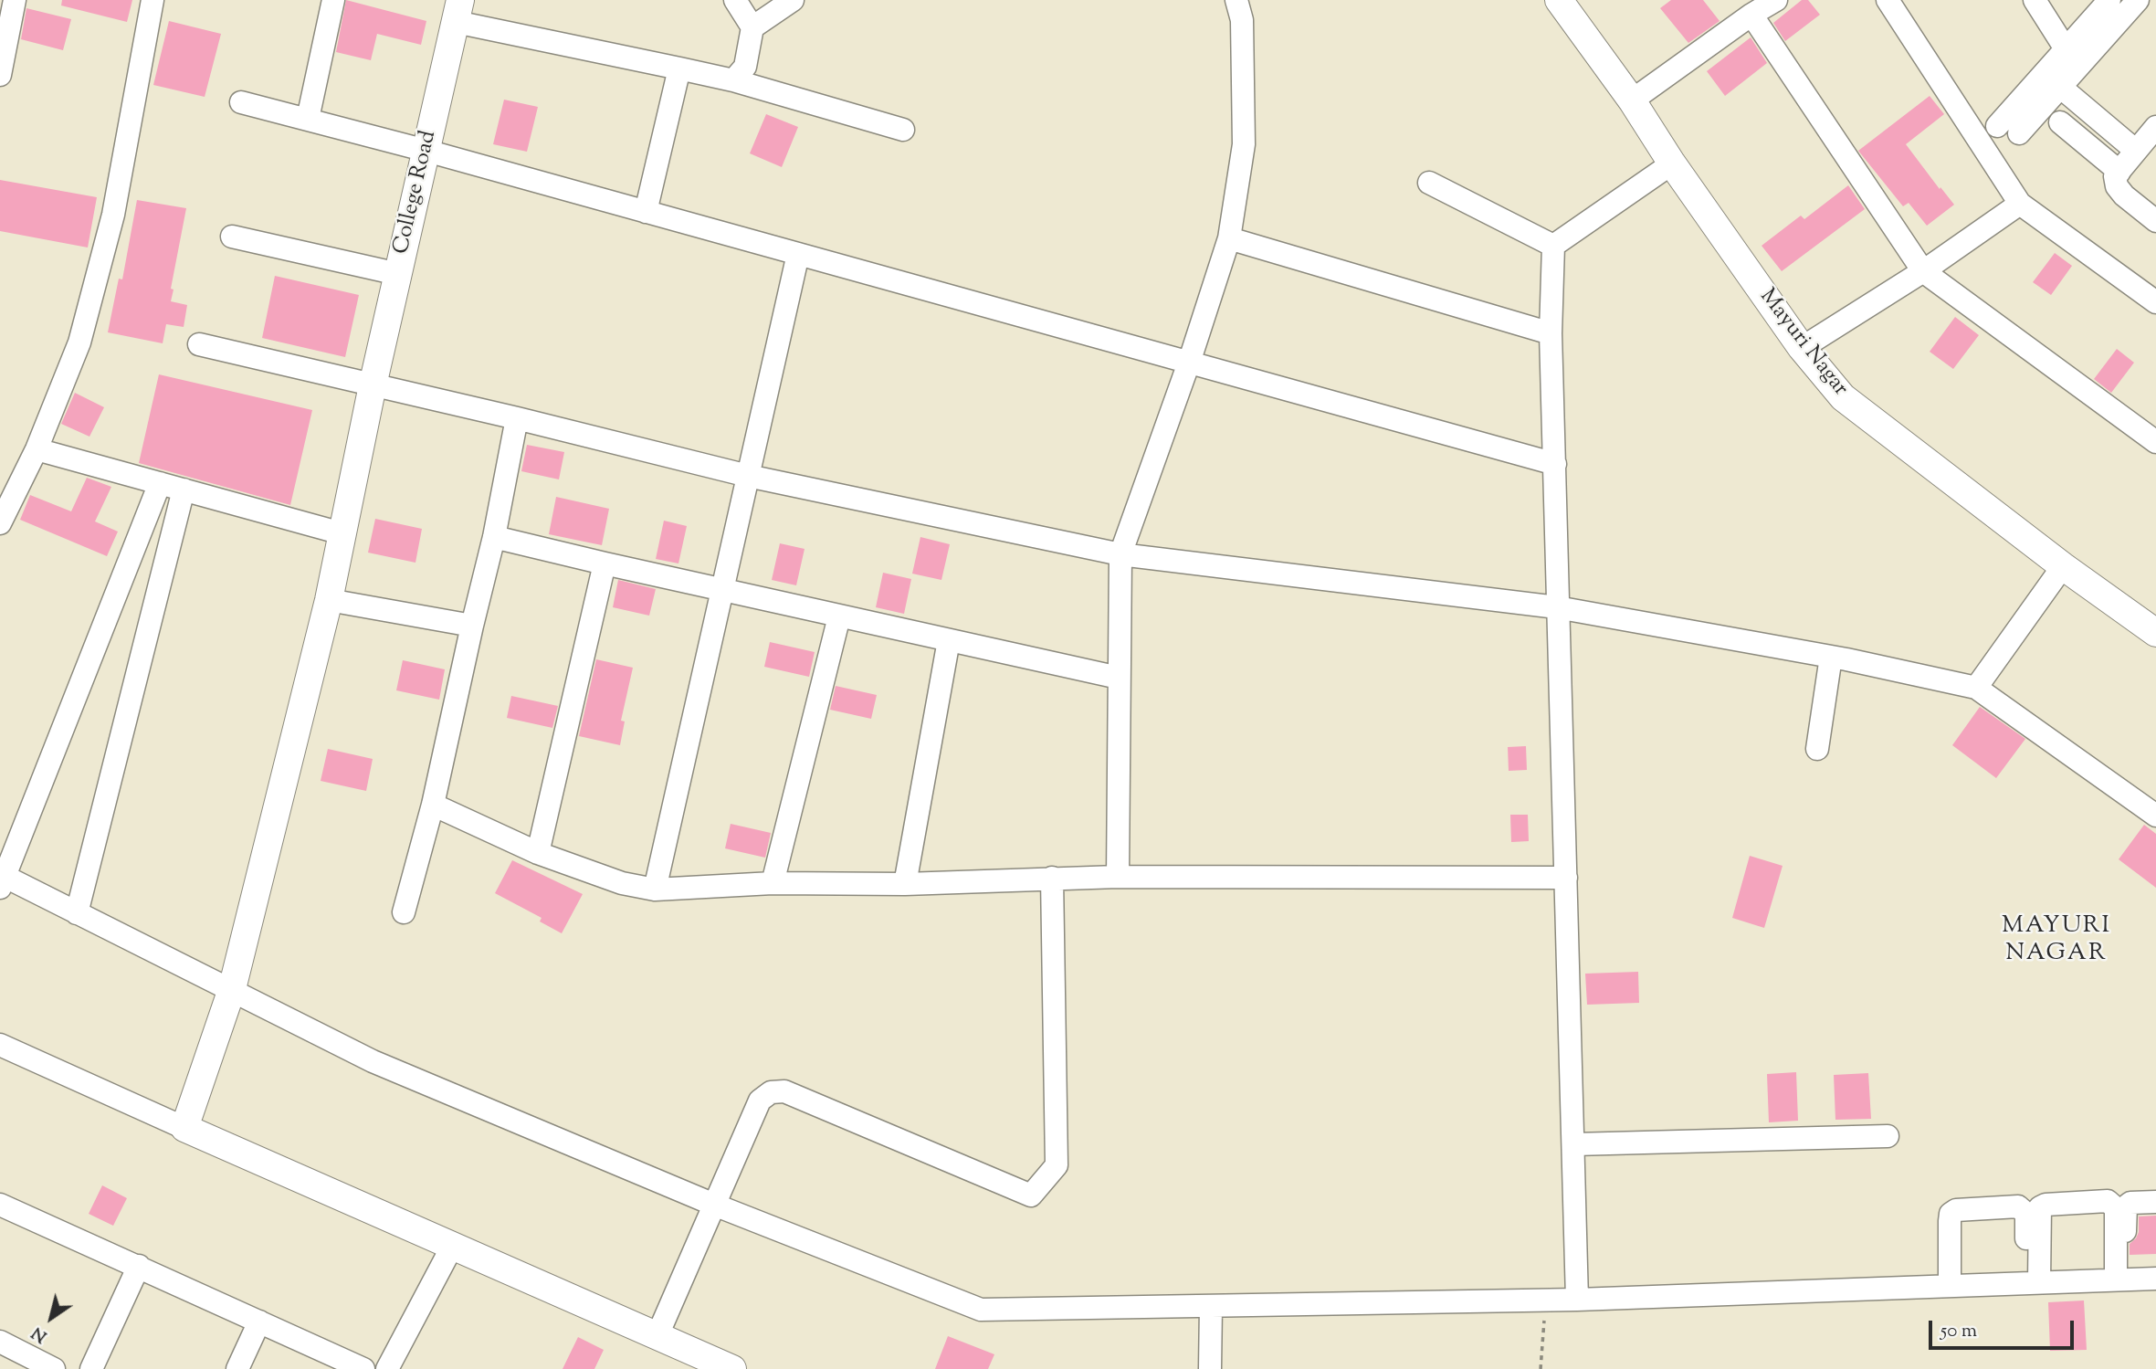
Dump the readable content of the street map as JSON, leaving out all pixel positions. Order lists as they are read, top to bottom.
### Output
{
  "streets": {
    "street": ["College Road", "Mayuri Nagar"]
  },
  "districts": ["MAYURI NAGAR"],
  "scale_bar": "50 m",
  "north": "bottom left"
}
